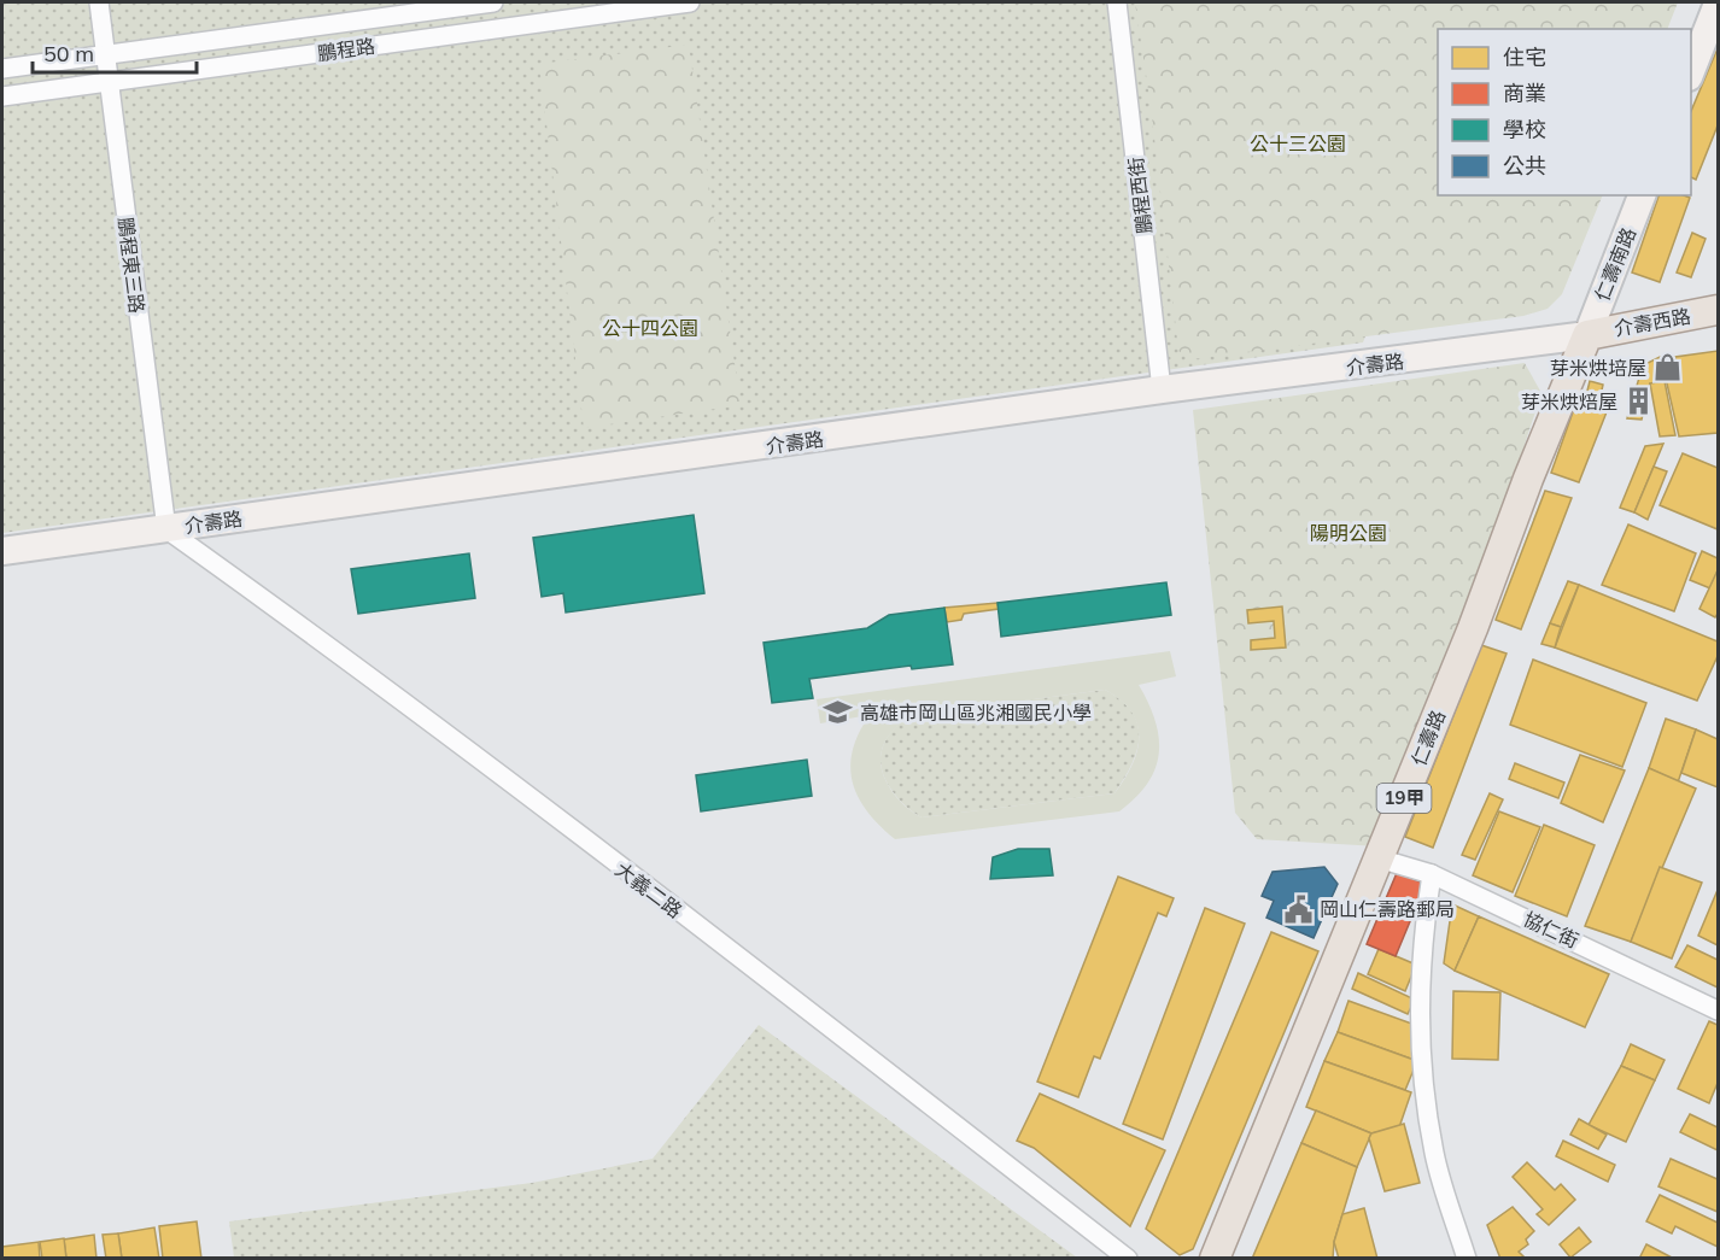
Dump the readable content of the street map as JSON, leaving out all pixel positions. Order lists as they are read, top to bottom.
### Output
{
  "streets": {
    "main road": [
      "仁壽南路",
      "介壽西路",
      "介壽路",
      "仁壽路",
      "19甲"
    ],
    "street": [
      "鵬程路",
      "鵬程西街",
      "鵬程東三路",
      "大義二路",
      "協仁街"
    ]
  },
  "crossings": [
    ["鵬程路", "鵬程東三路"],
    ["鵬程西街", "介壽路"],
    ["仁壽南路", "介壽西路"],
    ["仁壽南路", "介壽路"],
    ["仁壽南路", "仁壽路"],
    ["鵬程東三路", "介壽路"],
    ["鵬程東三路", "大義二路"],
    ["介壽西路", "介壽路"],
    ["介壽西路", "仁壽路"],
    ["介壽路", "仁壽路"],
    ["介壽路", "大義二路"],
    ["仁壽路", "協仁街"]
  ],
  "parks": ["公十三公園", "公十四公園", "陽明公園"],
  "places": {
    "shop": ["芽米烘培屋"],
    "building": ["芽米烘焙屋"],
    "school or university": ["高雄市岡山區兆湘國民小學"],
    "public building": ["岡山仁壽路郵局"]
  },
  "legend": [
    "住宅",
    "商業",
    "學校",
    "公共"
  ],
  "scale_bar": "50 m"
}
